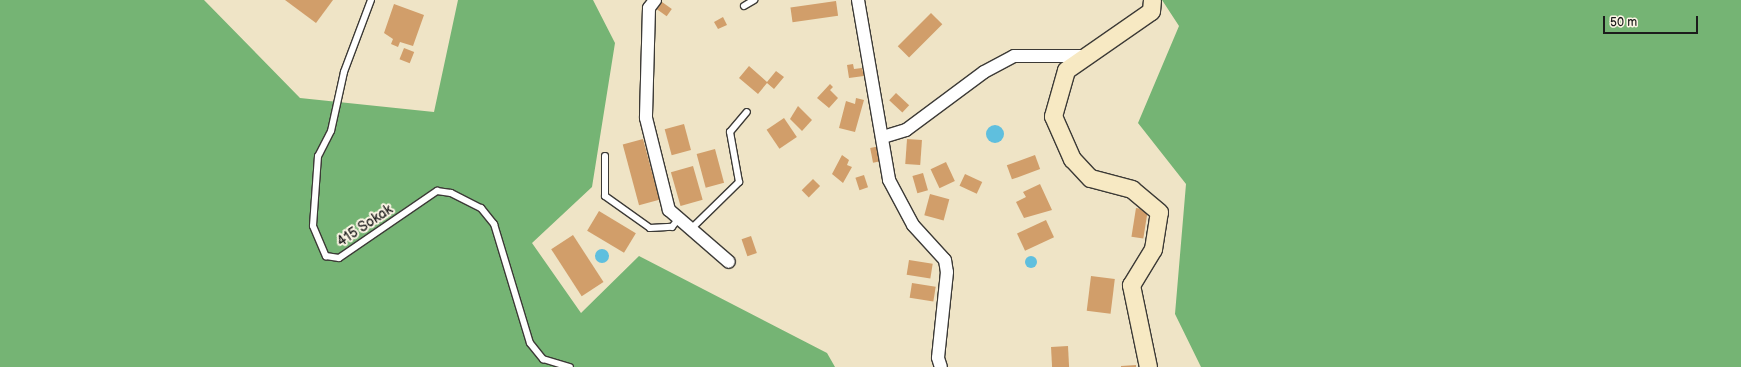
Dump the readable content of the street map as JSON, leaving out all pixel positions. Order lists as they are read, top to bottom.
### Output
{
  "streets": {
    "lane": ["415 Sokak"]
  },
  "scale_bar": "50 m"
}
